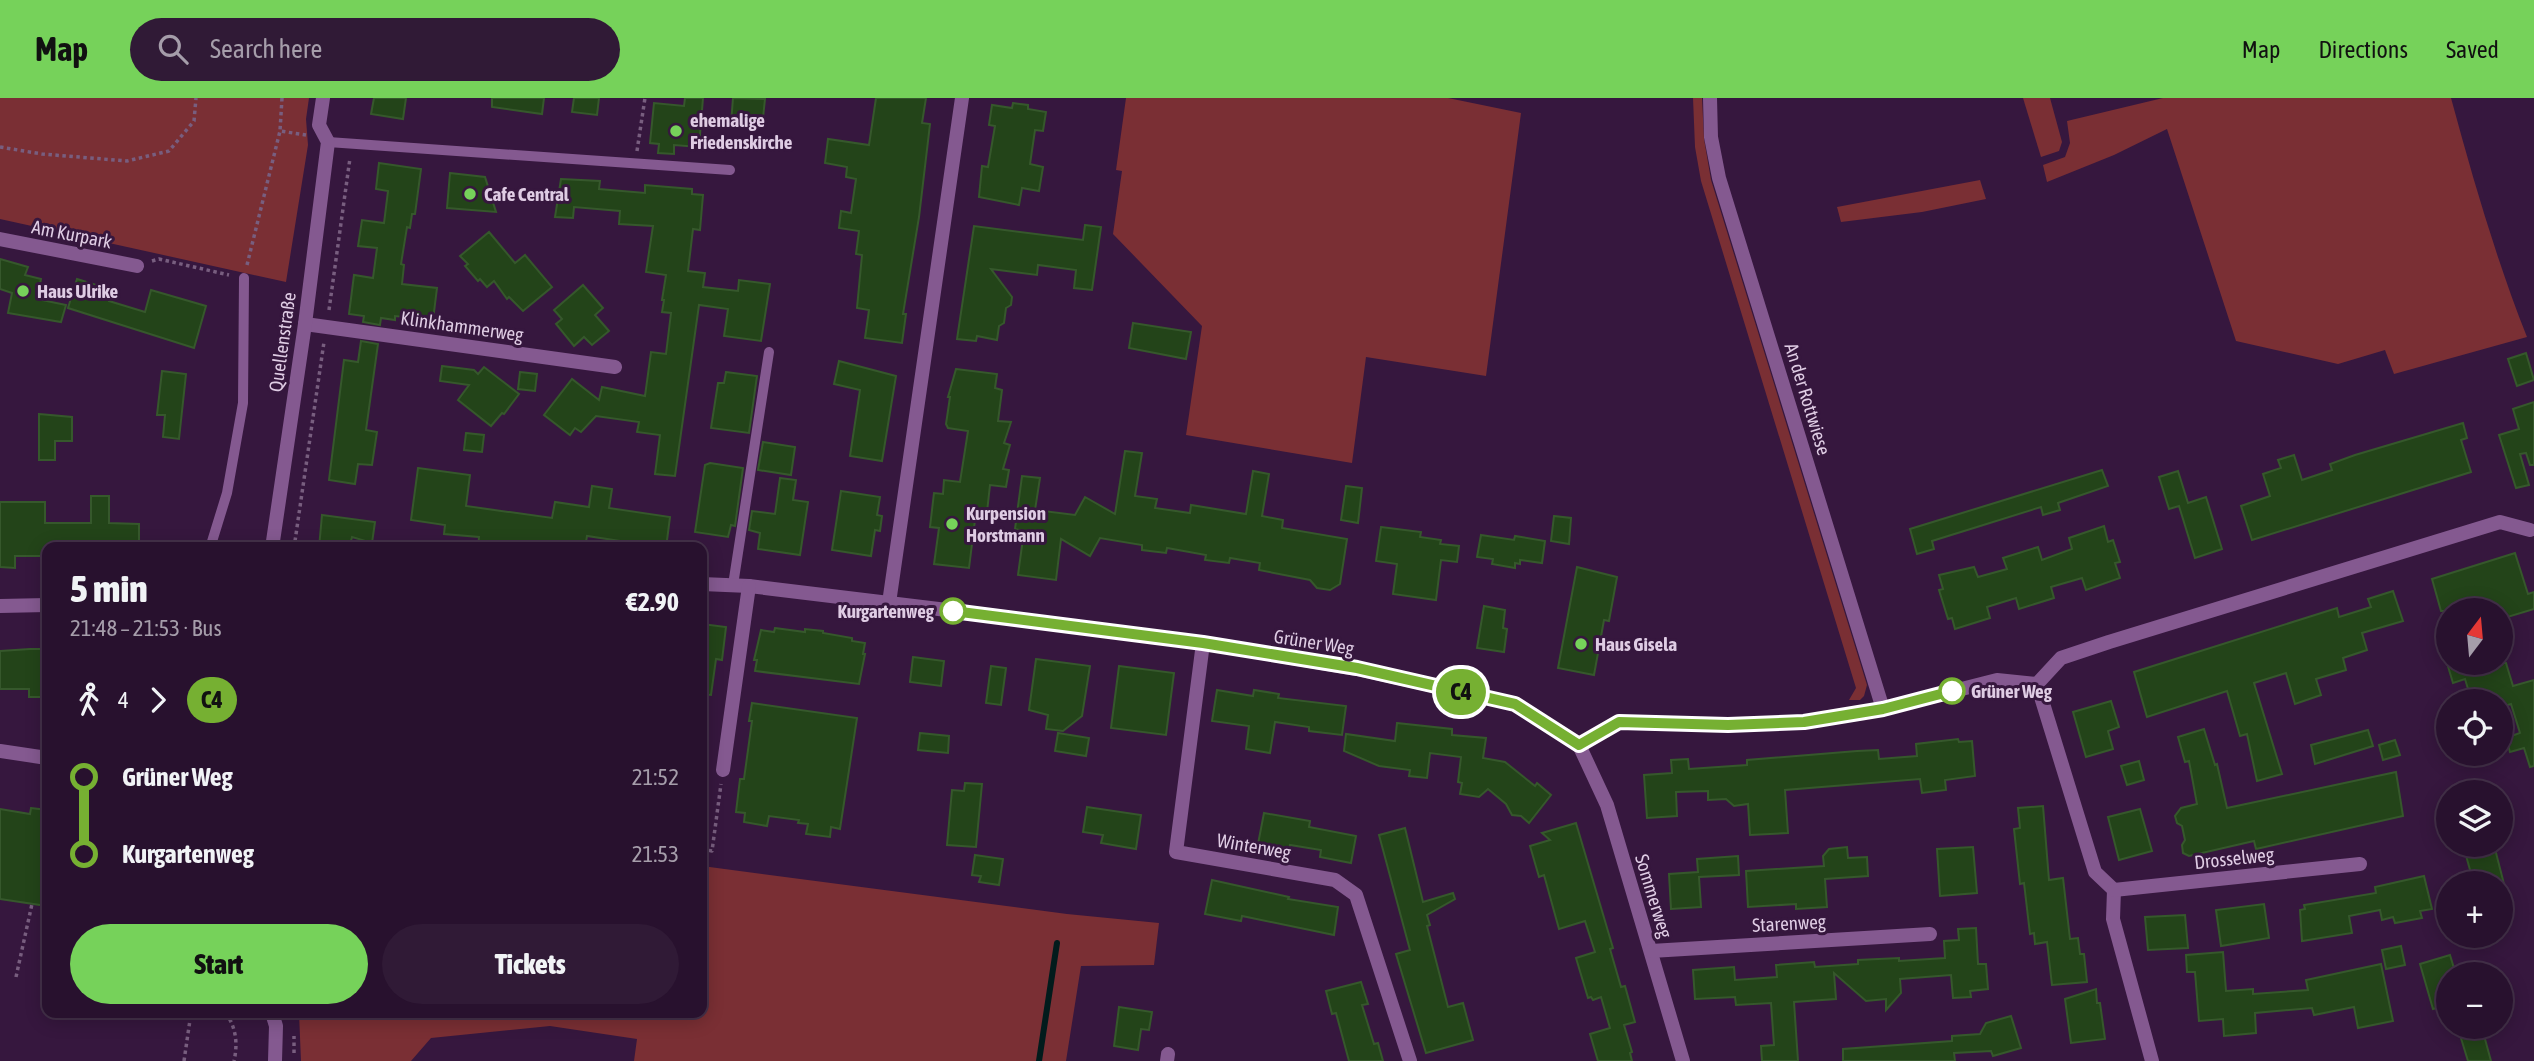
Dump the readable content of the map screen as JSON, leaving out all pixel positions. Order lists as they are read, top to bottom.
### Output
{
  "streets": {
    "street": [
      "Am Kurpark",
      "Klinkhammerweg",
      "Quellenstraße",
      "An der Rottwiese",
      "Grüner Weg",
      "Winterweg",
      "Drosselweg",
      "Sommerweg",
      "Starenweg"
    ]
  },
  "crossings": [
    ["Klinkhammerweg", "Quellenstraße"],
    ["Grüner Weg", "Winterweg"],
    ["Grüner Weg", "Sommerweg"],
    ["Sommerweg", "Starenweg"]
  ],
  "places": [
    "ehemalige Friedenskirche",
    "Cafe Central",
    "Haus Ulrike",
    "Kurpension Horstmann",
    "Kurgartenweg",
    "Haus Gisela",
    "Grüner Weg"
  ],
  "lines": ["bus line C4"],
  "north": "top",
  "page": {
    "header": "Map",
    "search": "Search here",
    "nav": ["Map", "Directions", "Saved"],
    "on_map": "C4",
    "heading": ["5 min", "21:48 – 21:53 · Bus", "€2.90"],
    "map_buttons": ["+", "−"],
    "legs": ["4", "C4"],
    "list": [
      {
        "name": "Grüner Weg",
        "value": "21:52"
      },
      {
        "name": "Kurgartenweg",
        "value": "21:53"
      }
    ],
    "buttons": ["Start", "Tickets"]
  }
}
